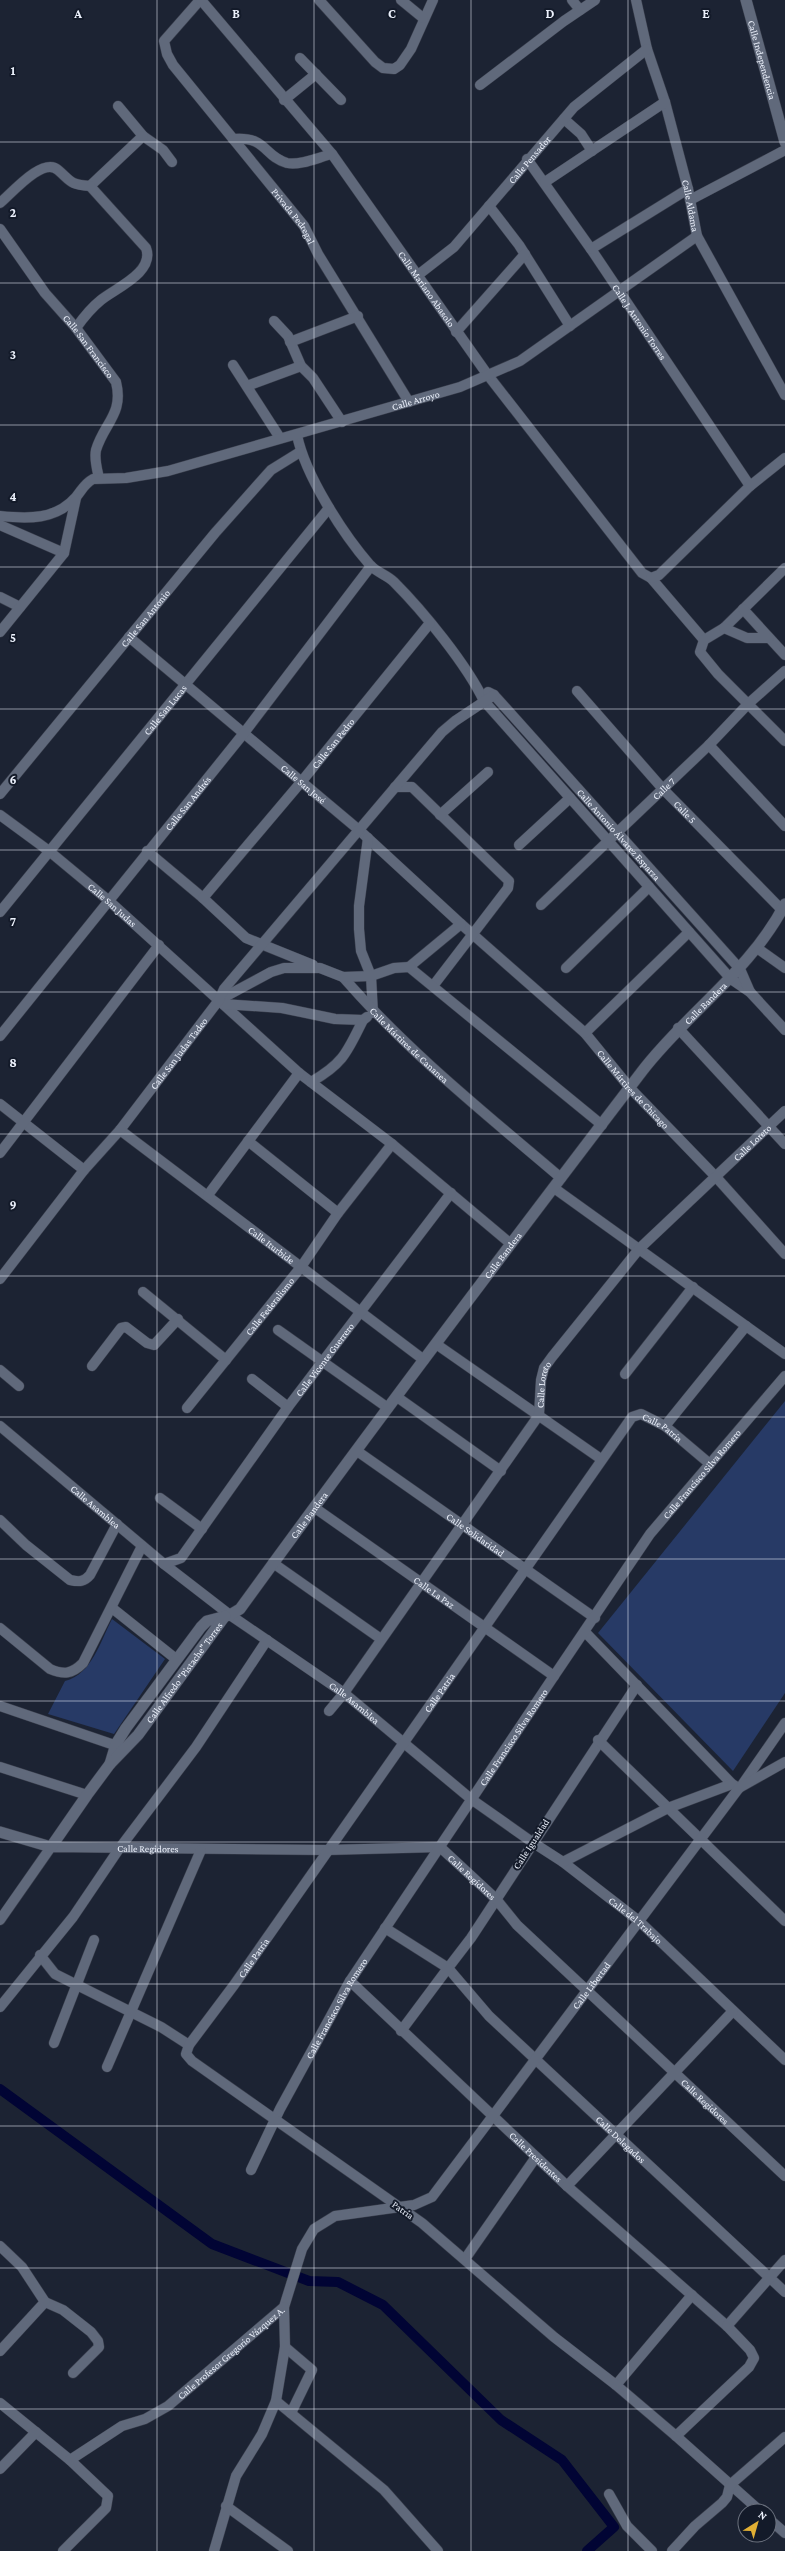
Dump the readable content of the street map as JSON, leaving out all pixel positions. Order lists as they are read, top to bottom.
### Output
{
  "streets": {
    "street": [
      "Calle Independencia",
      "Calle Pensador",
      "Calle Aldama",
      "Privada Pedregal",
      "Calle Mariano Abasolo",
      "Calle J. Antonio Torres",
      "Calle San Francisco",
      "Calle Arroyo",
      "Calle San Antonio",
      "Calle San Lucas",
      "Calle San Pedro",
      "Calle San José",
      "Calle 7",
      "Calle San Andrés",
      "Calle 5",
      "Calle Antonio Álvarez Esparza",
      "Calle San Judas",
      "Calle Bandera",
      "Calle Mártires de Cananea",
      "Calle San Judas Tadeo",
      "Calle Mártires de Chicago",
      "Calle Loreto",
      "Calle Iturbide",
      "Calle Federalismo",
      "Calle Vicente Guerrero",
      "Calle Patria",
      "Calle Francisco Silva Romero",
      "Calle Asamblea",
      "Calle Solidaridad",
      "Calle La Paz",
      "Calle Alfredo \"Pistache\" Torres",
      "Calle Igualdad",
      "Calle Regidores",
      "Calle del Trabajo",
      "Calle Libertad",
      "Calle Delegados",
      "Calle Presidentes",
      "Patria",
      "Calle Profesor Gregorio Vázquez A."
    ]
  },
  "crossings": [
    ["Calle Pensador", "Calle Aldama"],
    ["Calle Pensador", "Calle Mariano Abasolo"],
    ["Calle Pensador", "Calle J. Antonio Torres"],
    ["Calle Aldama", "Calle Arroyo"],
    ["Privada Pedregal", "Calle Mariano Abasolo"],
    ["Privada Pedregal", "Calle Arroyo"],
    ["Calle Mariano Abasolo", "Calle Arroyo"],
    ["Calle J. Antonio Torres", "Calle Arroyo"],
    ["Calle San Francisco", "Calle Arroyo"],
    ["Calle Arroyo", "Calle Antonio Álvarez Esparza"],
    ["Calle San Antonio", "Calle San José"],
    ["Calle San Antonio", "Calle Antonio Álvarez Esparza"],
    ["Calle San Lucas", "Calle San José"],
    ["Calle San Lucas", "Calle Antonio Álvarez Esparza"],
    ["Calle San Lucas", "Calle San Judas"],
    ["Calle San Pedro", "Calle San José"],
    ["Calle San Pedro", "Calle Antonio Álvarez Esparza"],
    ["Calle San José", "Calle San Andrés"],
    ["Calle San José", "Calle Mártires de Cananea"],
    ["Calle San José", "Calle San Judas Tadeo"],
    ["Calle San José", "Calle Mártires de Chicago"],
    ["Calle 7", "Calle 5"],
    ["Calle 7", "Calle Antonio Álvarez Esparza"],
    ["Calle San Andrés", "Calle Antonio Álvarez Esparza"],
    ["Calle San Andrés", "Calle San Judas"],
    ["Calle 5", "Calle Bandera"],
    ["Calle Antonio Álvarez Esparza", "Calle Bandera"],
    ["Calle Antonio Álvarez Esparza", "Calle San Judas Tadeo"],
    ["Calle San Judas", "Calle Bandera"],
    ["Calle San Judas", "Calle San Judas Tadeo"],
    ["Calle San Judas", "Calle Federalismo"],
    ["Calle San Judas", "Calle Vicente Guerrero"],
    ["Calle Bandera", "Calle Mártires de Cananea"],
    ["Calle Bandera", "Calle Mártires de Chicago"],
    ["Calle Bandera", "Calle Iturbide"],
    ["Calle Bandera", "Calle Asamblea"],
    ["Calle Bandera", "Calle Solidaridad"],
    ["Calle Bandera", "Calle La Paz"],
    ["Calle Bandera", "Calle Alfredo \"Pistache\" Torres"],
    ["Calle San Judas Tadeo", "Calle Iturbide"],
    ["Calle Mártires de Chicago", "Calle Loreto"],
    ["Calle Loreto", "Calle Asamblea"],
    ["Calle Loreto", "Calle Solidaridad"],
    ["Calle Loreto", "Calle La Paz"],
    ["Calle Iturbide", "Calle Federalismo"],
    ["Calle Iturbide", "Calle Vicente Guerrero"],
    ["Calle Vicente Guerrero", "Calle Asamblea"],
    ["Calle Patria", "Calle Francisco Silva Romero"],
    ["Calle Patria", "Calle Asamblea"],
    ["Calle Patria", "Calle Solidaridad"],
    ["Calle Patria", "Calle La Paz"],
    ["Calle Patria", "Calle Regidores"],
    ["Calle Patria", "Patria"],
    ["Calle Francisco Silva Romero", "Calle Asamblea"],
    ["Calle Francisco Silva Romero", "Calle Solidaridad"],
    ["Calle Francisco Silva Romero", "Calle La Paz"],
    ["Calle Francisco Silva Romero", "Calle Regidores"],
    ["Calle Francisco Silva Romero", "Calle del Trabajo"],
    ["Calle Francisco Silva Romero", "Calle Presidentes"],
    ["Calle Francisco Silva Romero", "Patria"],
    ["Calle Asamblea", "Calle Alfredo \"Pistache\" Torres"],
    ["Calle Asamblea", "Calle del Trabajo"],
    ["Calle Alfredo \"Pistache\" Torres", "Calle Regidores"],
    ["Calle Igualdad", "Calle Regidores"],
    ["Calle Igualdad", "Calle del Trabajo"],
    ["Calle Igualdad", "Calle Delegados"],
    ["Calle Igualdad", "Calle Presidentes"],
    ["Calle Regidores", "Calle Libertad"],
    ["Calle del Trabajo", "Calle Libertad"],
    ["Calle Libertad", "Calle Delegados"],
    ["Calle Libertad", "Calle Presidentes"],
    ["Calle Libertad", "Patria"],
    ["Calle Libertad", "Calle Profesor Gregorio Vázquez A."],
    ["Calle Presidentes", "Patria"],
    ["Patria", "Calle Profesor Gregorio Vázquez A."]
  ],
  "north": "top right",
  "grid": {
    "columns": [
      "A",
      "B",
      "C",
      "D",
      "E"
    ],
    "rows": [
      "1",
      "2",
      "3",
      "4",
      "5",
      "6",
      "7",
      "8",
      "9"
    ]
  }
}
